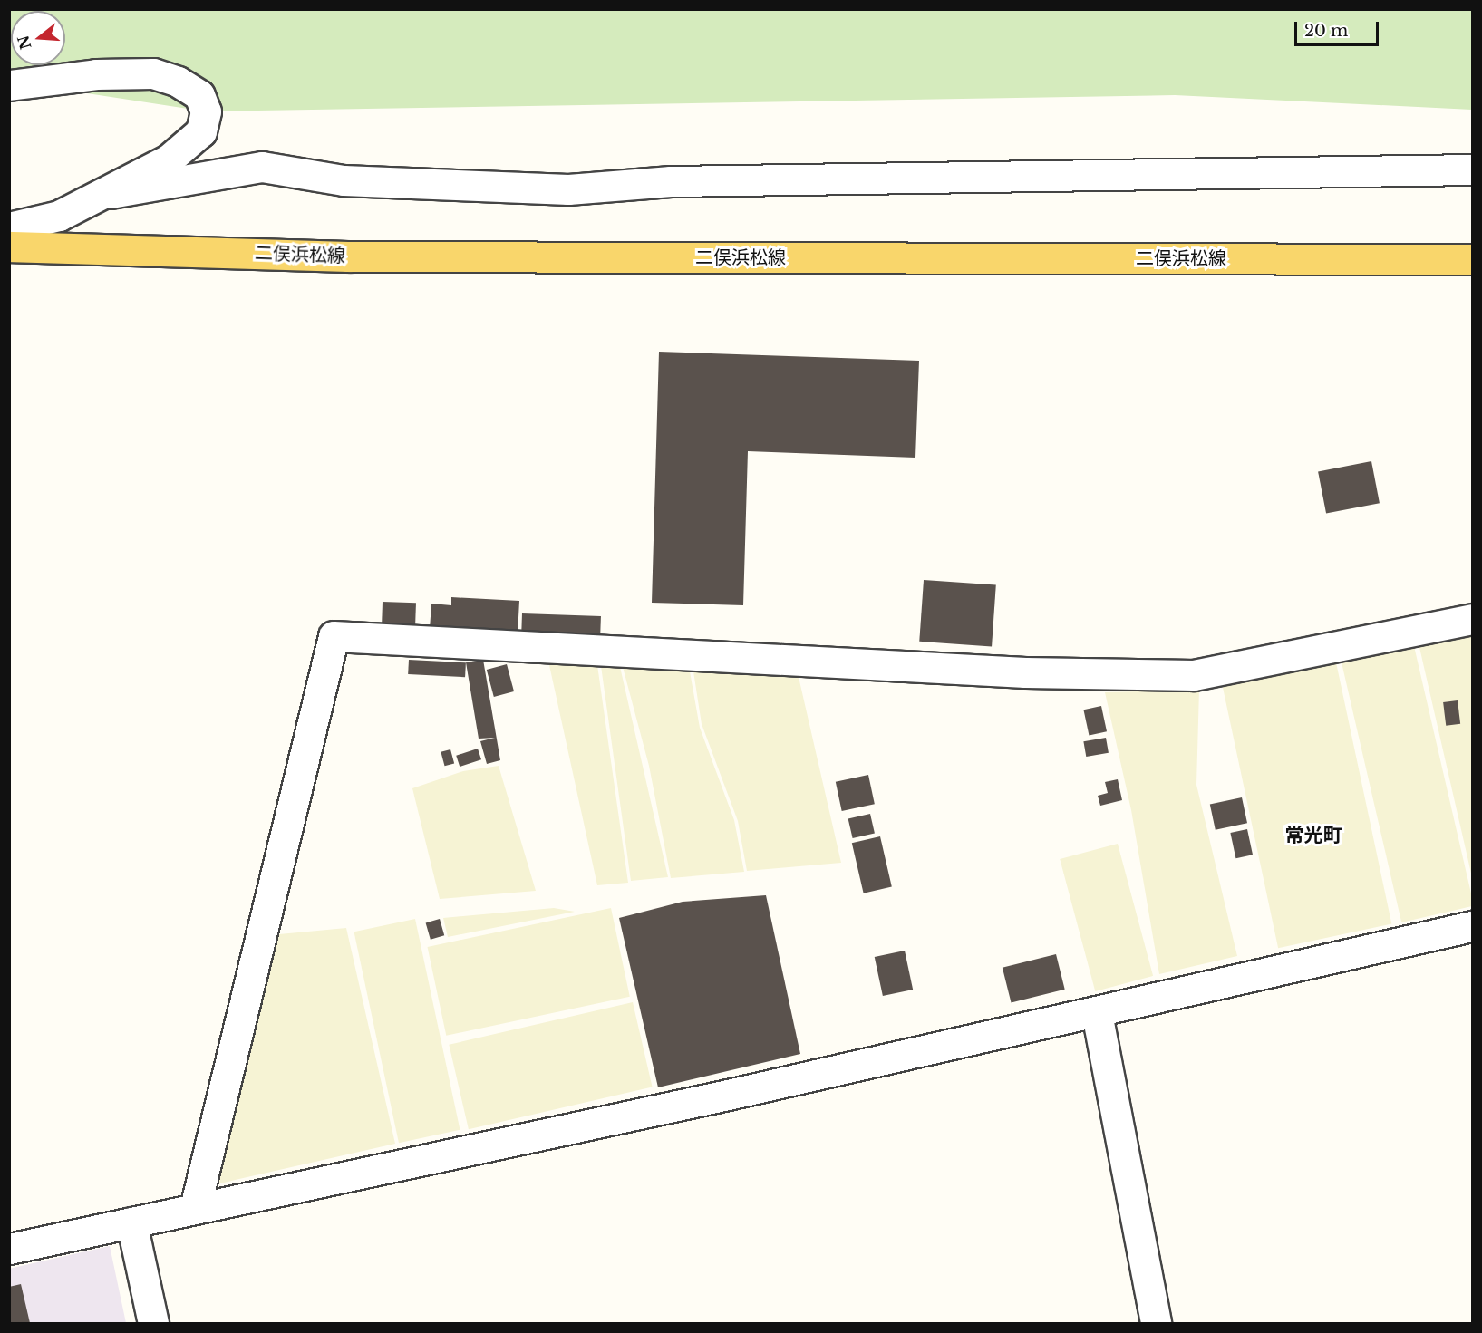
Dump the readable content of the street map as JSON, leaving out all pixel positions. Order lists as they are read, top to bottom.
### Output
{
  "streets": {
    "main road": ["二俣浜松線"]
  },
  "districts": ["常光町"],
  "scale_bar": "20 m",
  "north": "left"
}
